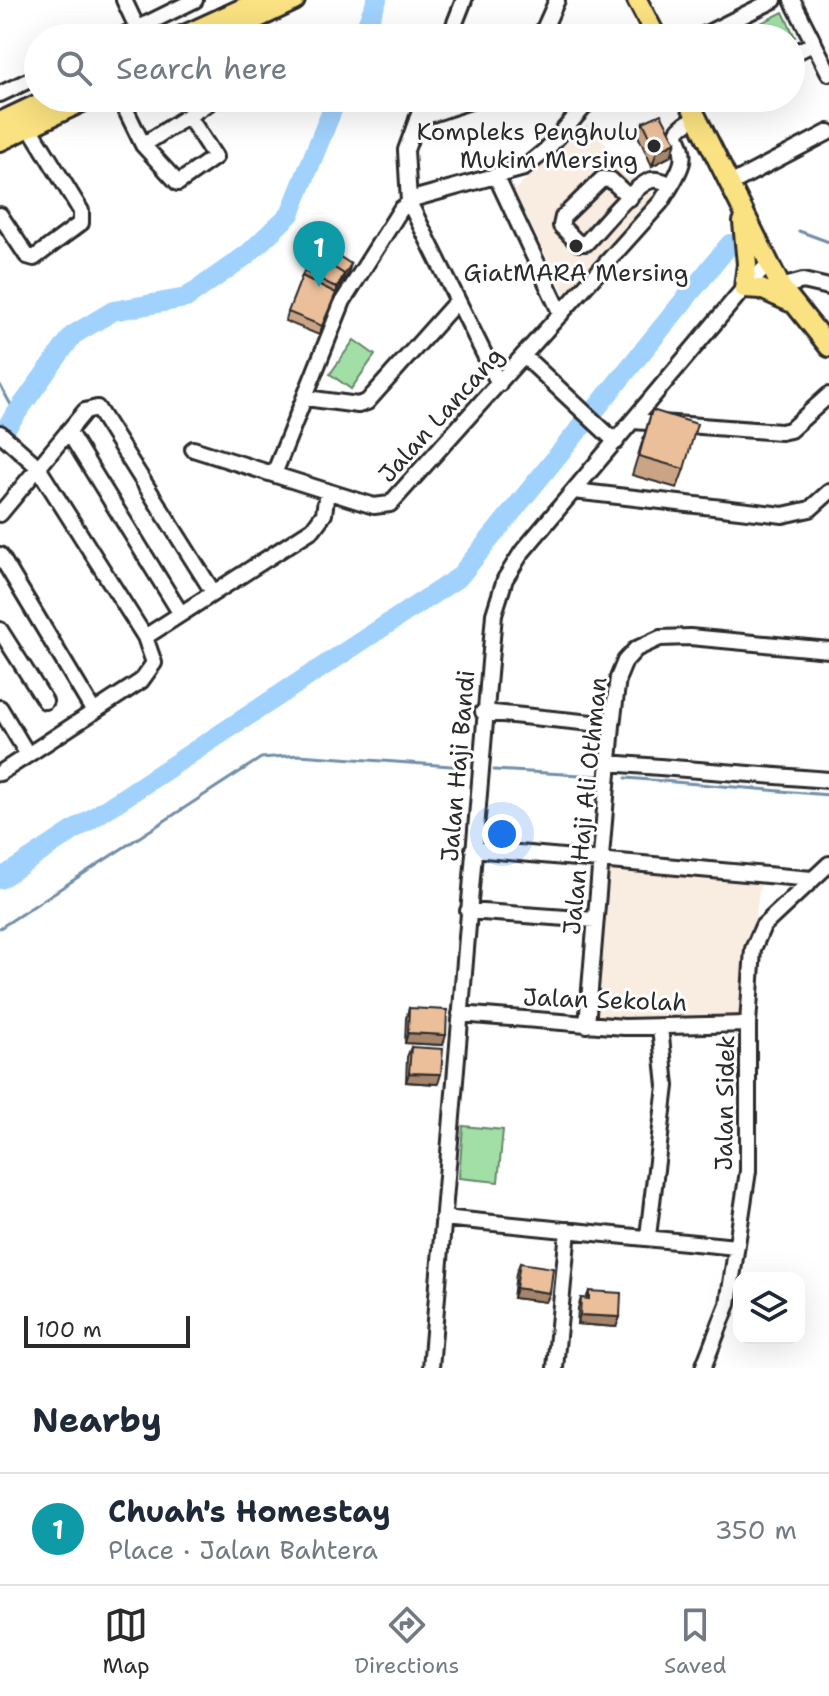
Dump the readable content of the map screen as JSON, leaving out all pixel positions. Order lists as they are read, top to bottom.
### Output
{
  "streets": {
    "street": [
      "Jalan Lancang",
      "Jalan Haji Bandi",
      "Jalan Haji Ali Othman",
      "Jalan Sekolah",
      "Jalan Sidek"
    ]
  },
  "crossings": [
    ["Jalan Haji Bandi", "Jalan Sekolah"],
    ["Jalan Haji Ali Othman", "Jalan Sekolah"],
    ["Jalan Sekolah", "Jalan Sidek"]
  ],
  "places": ["Kompleks Penghulu Mukim Mersing", "GiatMARA Mersing"],
  "scale_bar": "100 m",
  "page": {
    "search": "Search here",
    "pins": "1",
    "scale": "100 m",
    "heading": "Nearby",
    "list": [
      {
        "mark": "1",
        "name": "Chuah's Homestay",
        "note": "Place · Jalan Bahtera",
        "value": "350 m"
      }
    ],
    "nav": ["Map", "Directions", "Saved"]
  }
}
